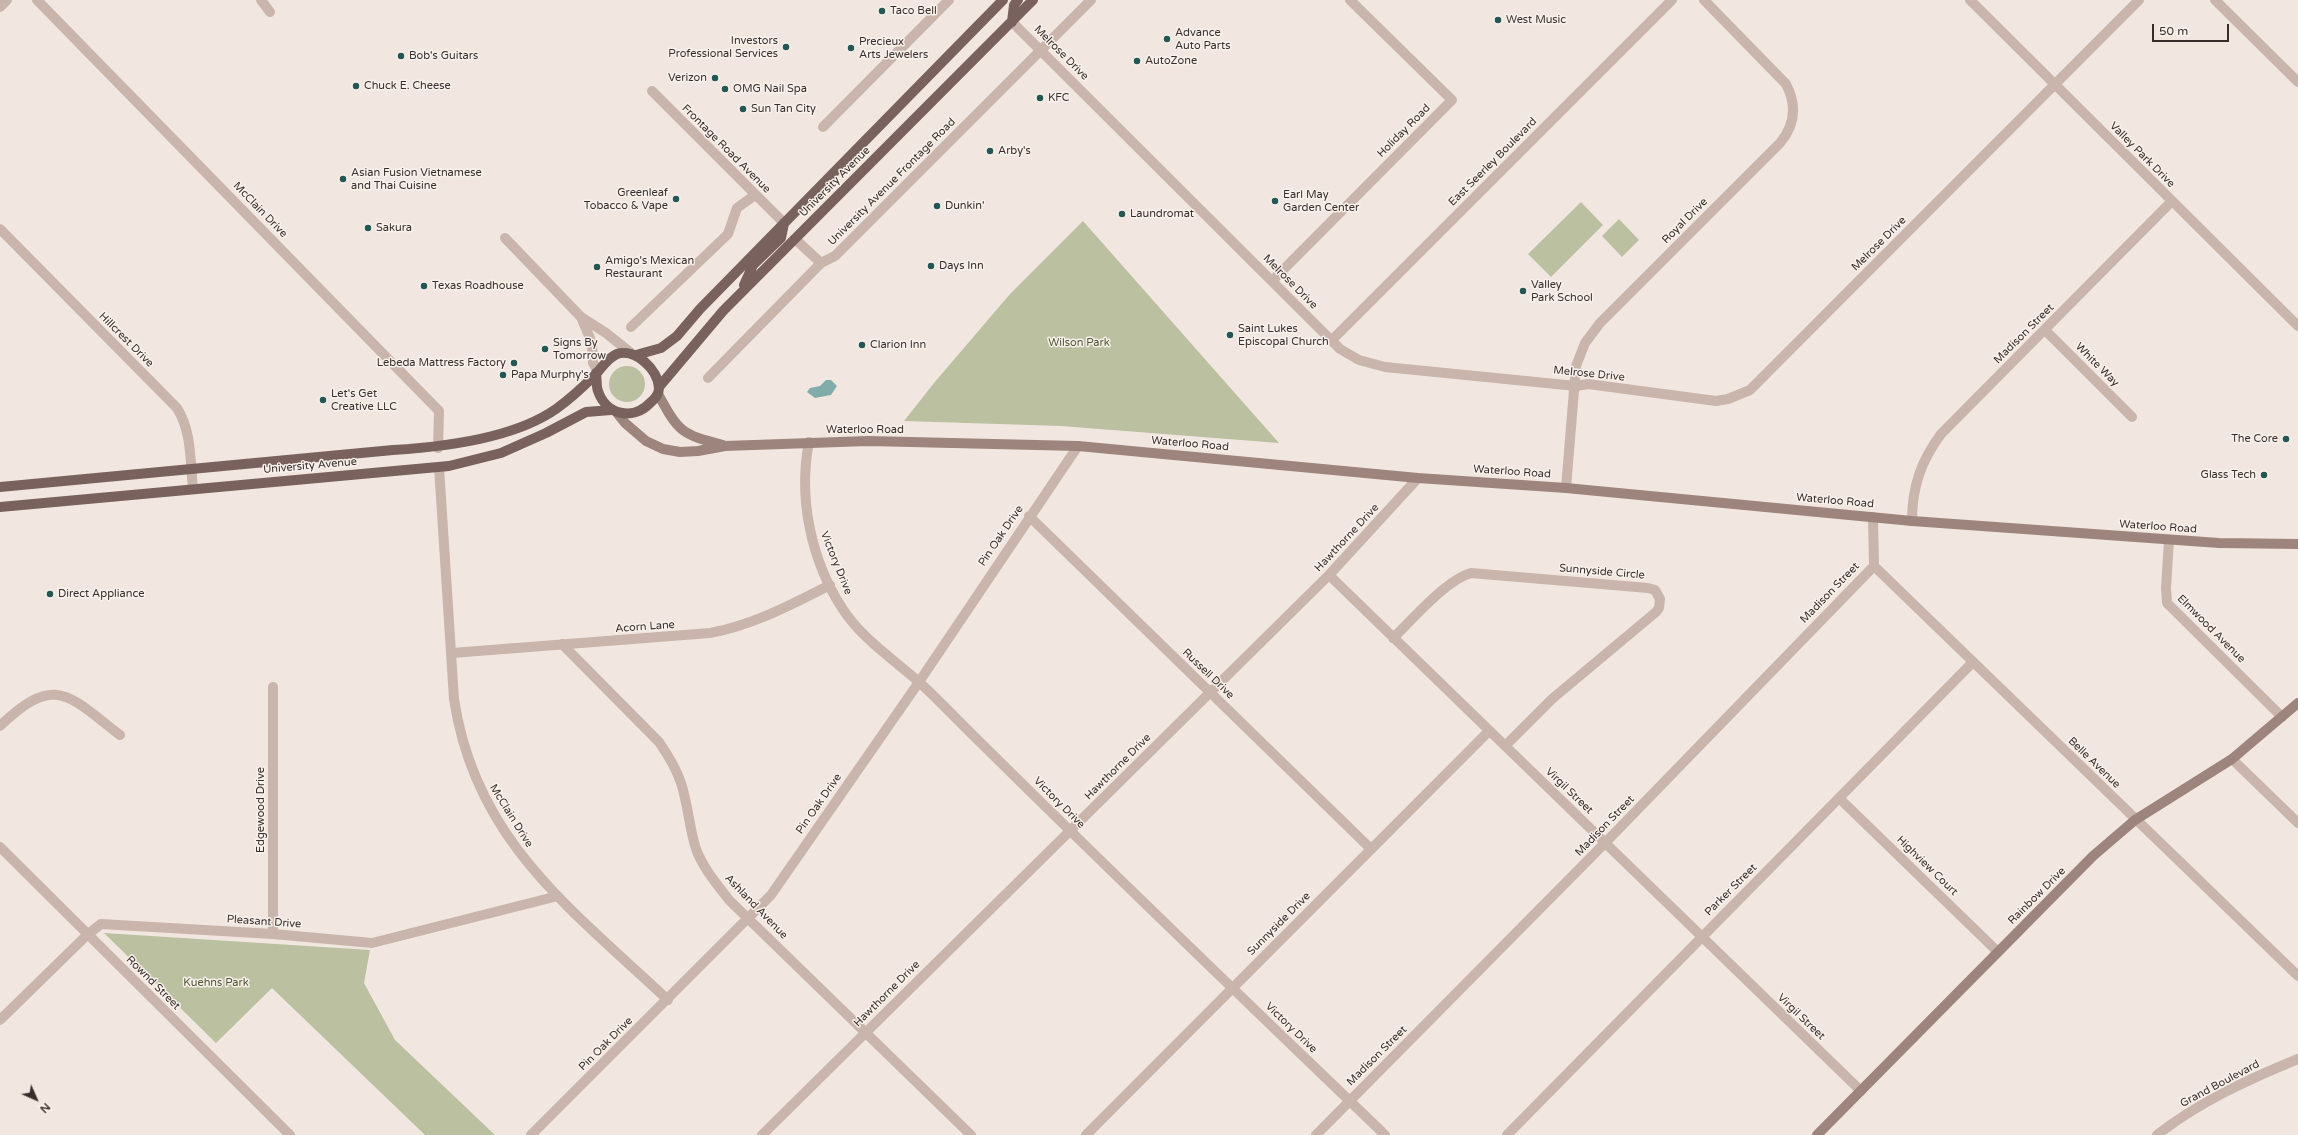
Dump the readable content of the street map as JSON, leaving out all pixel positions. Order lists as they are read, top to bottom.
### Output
{
  "streets": {
    "main road": ["University Avenue", "Waterloo Road", "Rainbow Drive"],
    "street": [
      "Melrose Drive",
      "Holiday Road",
      "Frontage Road Avenue",
      "Valley Park Drive",
      "East Seerley Boulevard",
      "University Avenue Frontage Road",
      "McClain Drive",
      "Royal Drive",
      "Madison Street",
      "Hillcrest Drive",
      "White Way",
      "Pin Oak Drive",
      "Hawthorne Drive",
      "Victory Drive",
      "Sunnyside Circle",
      "Acorn Lane",
      "Elmwood Avenue",
      "Russell Drive",
      "Belle Avenue",
      "Virgil Street",
      "Edgewood Drive",
      "Highview Court",
      "Parker Street",
      "Ashland Avenue",
      "Pleasant Drive",
      "Sunnyside Drive",
      "Rownd Street",
      "Grand Boulevard"
    ]
  },
  "crossings": [
    ["Melrose Drive", "Holiday Road"],
    ["Melrose Drive", "Valley Park Drive"],
    ["Melrose Drive", "East Seerley Boulevard"],
    ["Melrose Drive", "University Avenue"],
    ["Melrose Drive", "University Avenue Frontage Road"],
    ["Melrose Drive", "Royal Drive"],
    ["Frontage Road Avenue", "University Avenue"],
    ["Valley Park Drive", "Madison Street"],
    ["University Avenue", "McClain Drive"],
    ["University Avenue", "Hillcrest Drive"],
    ["University Avenue", "Waterloo Road"],
    ["McClain Drive", "Pin Oak Drive"],
    ["McClain Drive", "Acorn Lane"],
    ["McClain Drive", "Pleasant Drive"],
    ["Royal Drive", "Waterloo Road"],
    ["Madison Street", "White Way"],
    ["Madison Street", "Waterloo Road"],
    ["Madison Street", "Victory Drive"],
    ["Madison Street", "Belle Avenue"],
    ["Madison Street", "Virgil Street"],
    ["Waterloo Road", "Pin Oak Drive"],
    ["Waterloo Road", "Hawthorne Drive"],
    ["Waterloo Road", "Victory Drive"],
    ["Waterloo Road", "Elmwood Avenue"],
    ["Pin Oak Drive", "Victory Drive"],
    ["Pin Oak Drive", "Russell Drive"],
    ["Pin Oak Drive", "Ashland Avenue"],
    ["Hawthorne Drive", "Victory Drive"],
    ["Hawthorne Drive", "Russell Drive"],
    ["Hawthorne Drive", "Virgil Street"],
    ["Hawthorne Drive", "Ashland Avenue"],
    ["Victory Drive", "Acorn Lane"],
    ["Victory Drive", "Sunnyside Drive"],
    ["Sunnyside Circle", "Virgil Street"],
    ["Acorn Lane", "Ashland Avenue"],
    ["Elmwood Avenue", "Rainbow Drive"],
    ["Russell Drive", "Sunnyside Drive"],
    ["Belle Avenue", "Parker Street"],
    ["Belle Avenue", "Rainbow Drive"],
    ["Virgil Street", "Parker Street"],
    ["Virgil Street", "Rainbow Drive"],
    ["Virgil Street", "Sunnyside Drive"],
    ["Edgewood Drive", "Pleasant Drive"],
    ["Highview Court", "Parker Street"],
    ["Highview Court", "Rainbow Drive"],
    ["Pleasant Drive", "Rownd Street"]
  ],
  "parks": ["Wilson Park", "Kuehns Park"],
  "places": [
    "Taco Bell",
    "West Music",
    "Advance Auto Parts",
    "Investors Professional Services",
    "Precieux Arts Jewelers",
    "Bob's Guitars",
    "AutoZone",
    "Verizon",
    "Chuck E. Cheese",
    "OMG Nail Spa",
    "KFC",
    "Sun Tan City",
    "Arby's",
    "Asian Fusion Vietnamese and Thai Cuisine",
    "Greenleaf Tobacco & Vape",
    "Earl May Garden Center",
    "Dunkin'",
    "Laundromat",
    "Sakura",
    "Days Inn",
    "Amigo's Mexican Restaurant",
    "Texas Roadhouse",
    "Valley Park School",
    "Saint Lukes Episcopal Church",
    "Clarion Inn",
    "Signs By Tomorrow",
    "Lebeda Mattress Factory",
    "Papa Murphy's",
    "Let's Get Creative LLC",
    "The Core",
    "Glass Tech",
    "Direct Appliance"
  ],
  "scale_bar": "50 m",
  "north": "bottom right"
}
